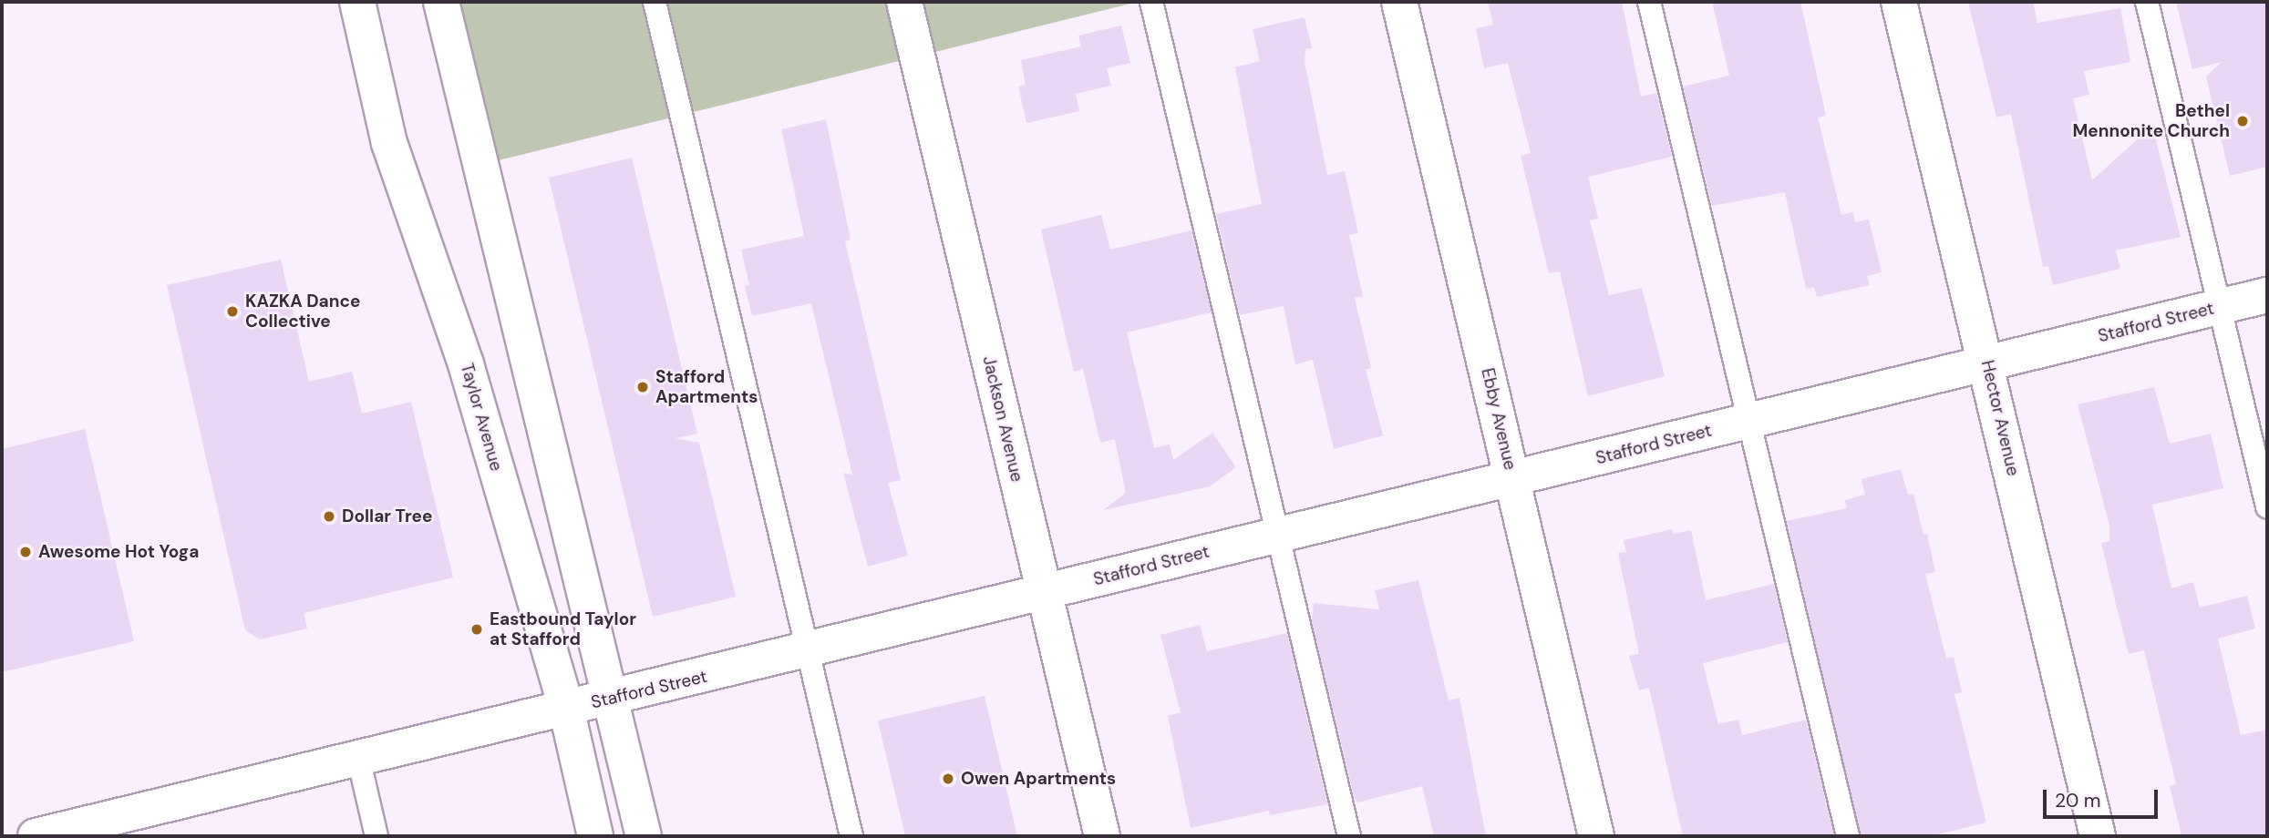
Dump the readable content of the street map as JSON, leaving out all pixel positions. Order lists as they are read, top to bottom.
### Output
{
  "streets": {
    "street": [
      "Stafford Street",
      "Taylor Avenue",
      "Hector Avenue",
      "Jackson Avenue",
      "Ebby Avenue"
    ]
  },
  "crossings": [
    ["Stafford Street", "Taylor Avenue"],
    ["Stafford Street", "Hector Avenue"],
    ["Stafford Street", "Jackson Avenue"],
    ["Stafford Street", "Ebby Avenue"]
  ],
  "places": [
    "Bethel Mennonite Church",
    "KAZKA Dance Collective",
    "Stafford Apartments",
    "Dollar Tree",
    "Awesome Hot Yoga",
    "Eastbound Taylor at Stafford",
    "Owen Apartments"
  ],
  "scale_bar": "20 m"
}
